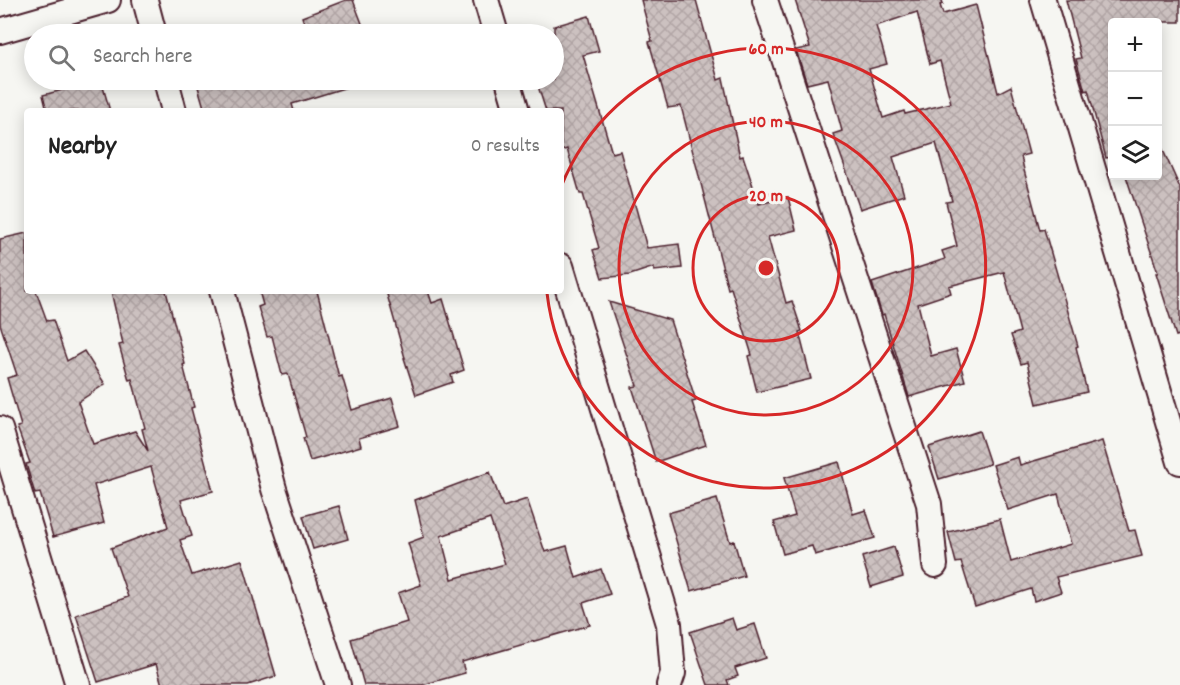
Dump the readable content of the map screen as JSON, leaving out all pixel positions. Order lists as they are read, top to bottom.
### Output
{
  "page": {
    "map_buttons": ["+", "−"],
    "search": "Search here",
    "heading": ["Nearby", "0 results"]
  },
  "rings": ["60 m", "40 m", "20 m"]
}
